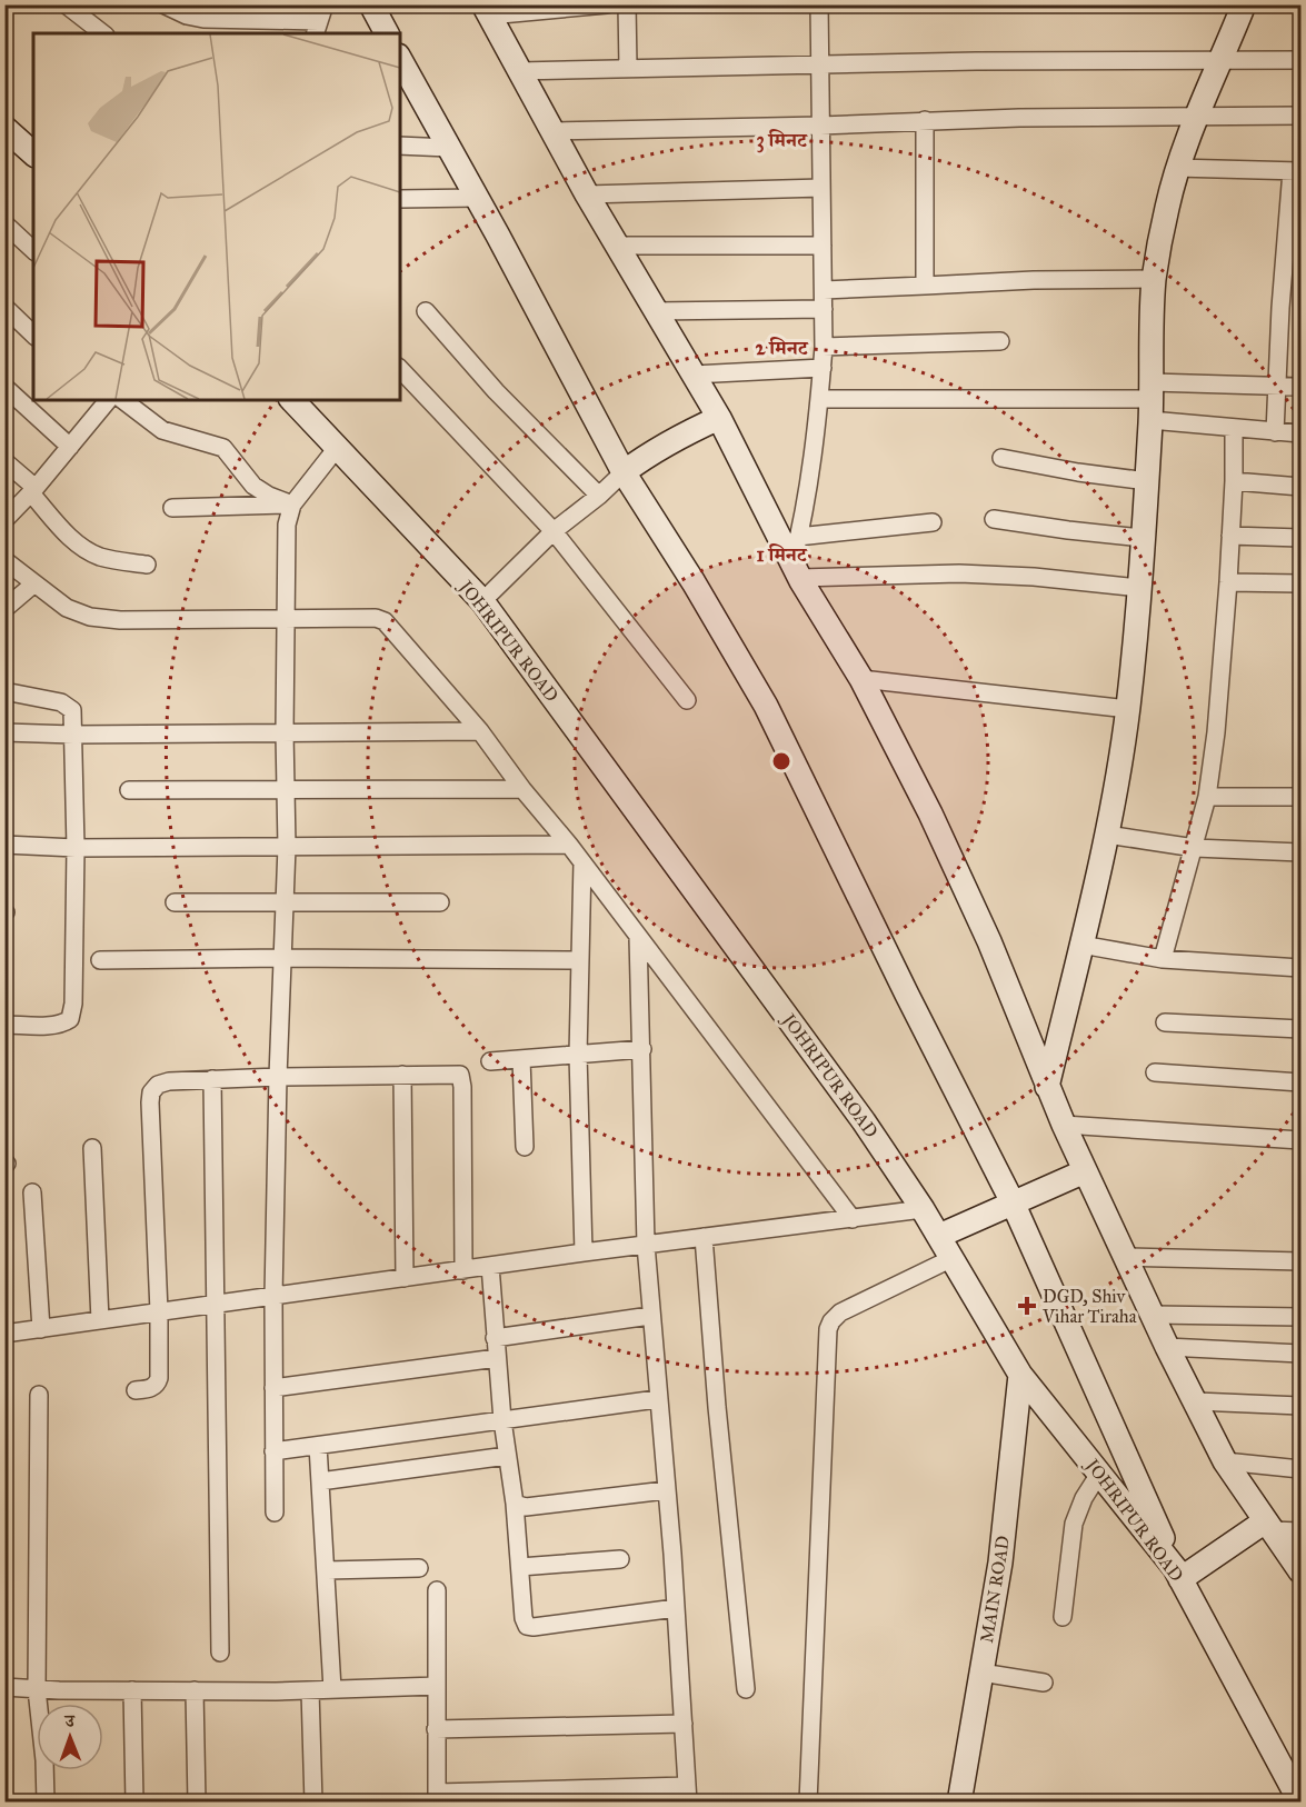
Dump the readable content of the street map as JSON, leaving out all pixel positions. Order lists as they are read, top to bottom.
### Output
{
  "streets": {
    "street": ["JOHRIPUR ROAD", "MAIN ROAD"]
  },
  "crossings": [
    ["JOHRIPUR ROAD", "MAIN ROAD"]
  ],
  "places": {
    "health": ["DGD, Shiv Vihar Tiraha"]
  },
  "north": "top",
  "rings": ["3 मिनट", "2 मिनट", "1 मिनट"]
}
